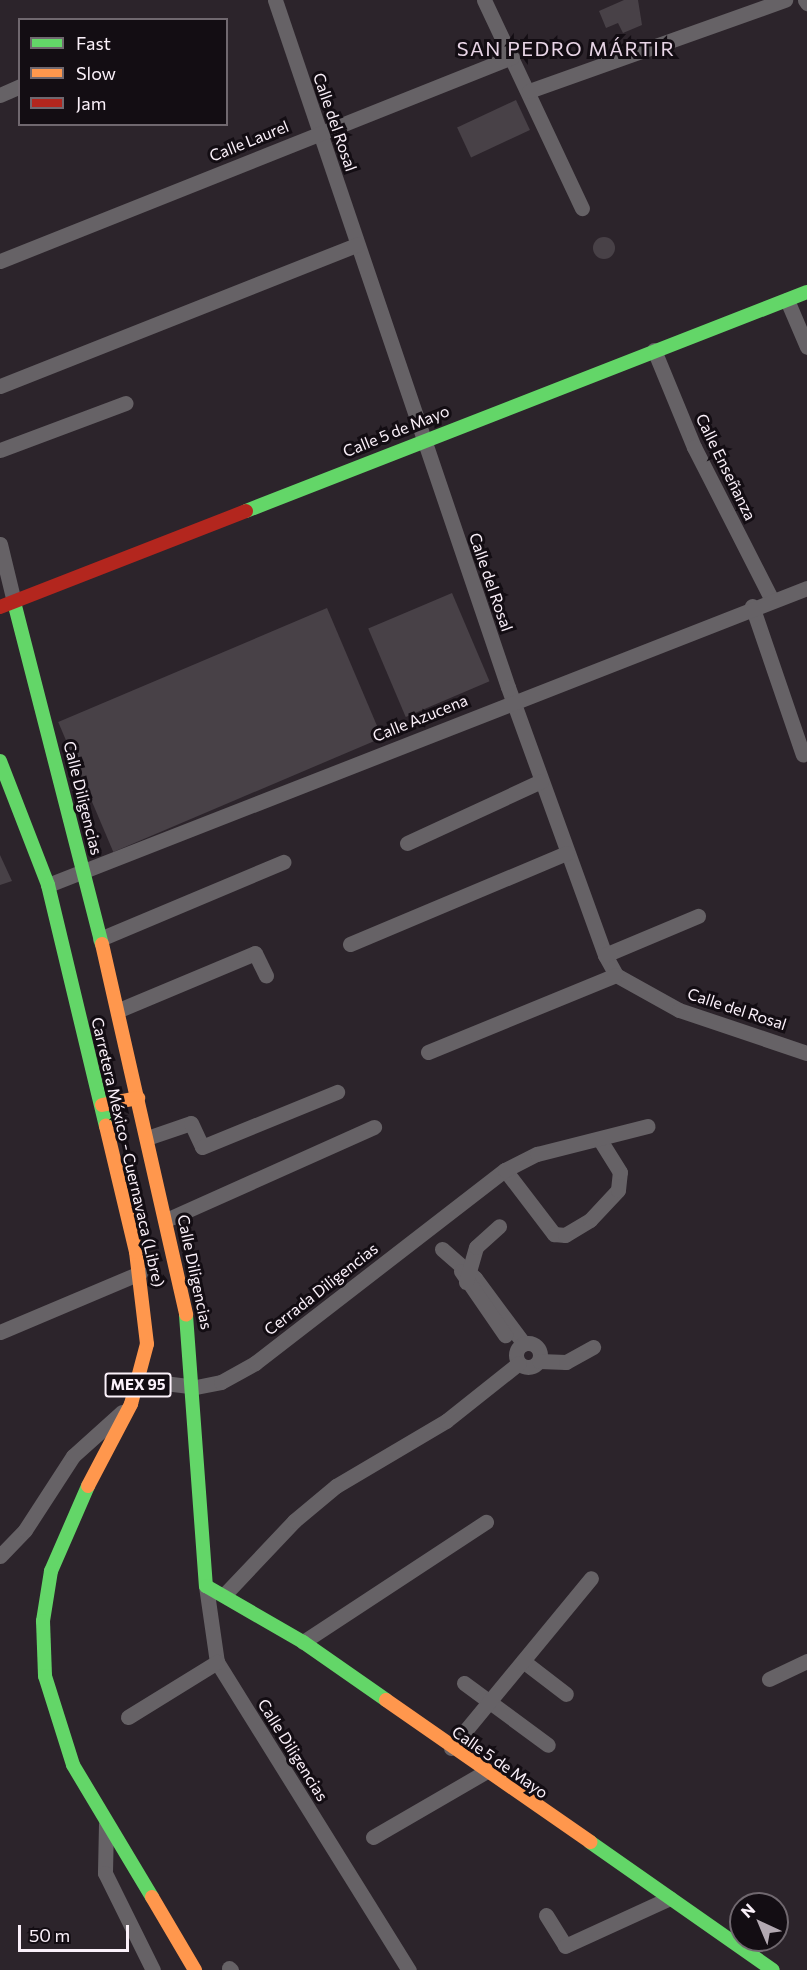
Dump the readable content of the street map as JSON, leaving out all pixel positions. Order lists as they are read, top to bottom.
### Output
{
  "streets": {
    "street": [
      "Calle del Rosal",
      "Calle Laurel",
      "Calle 5 de Mayo",
      "Calle Enseñanza",
      "Calle Azucena",
      "Calle Diligencias",
      "Carretera México - Cuernavaca (Libre)",
      "Cerrada Diligencias",
      "MEX 95"
    ]
  },
  "crossings": [
    ["Calle del Rosal", "Calle Laurel"],
    ["Calle del Rosal", "Calle 5 de Mayo"],
    ["Calle del Rosal", "Calle Azucena"],
    ["Calle 5 de Mayo", "Calle Enseñanza"],
    ["Calle 5 de Mayo", "Calle Diligencias"],
    ["Calle Enseñanza", "Calle Azucena"],
    ["Calle Azucena", "Calle Diligencias"],
    ["Calle Azucena", "Carretera México - Cuernavaca (Libre)"],
    ["Calle Diligencias", "Cerrada Diligencias"],
    ["Carretera México - Cuernavaca (Libre)", "Cerrada Diligencias"]
  ],
  "districts": ["SAN PEDRO MÁRTIR"],
  "legend": ["Fast", "Slow", "Jam"],
  "scale_bar": "50 m",
  "north": "top left"
}
